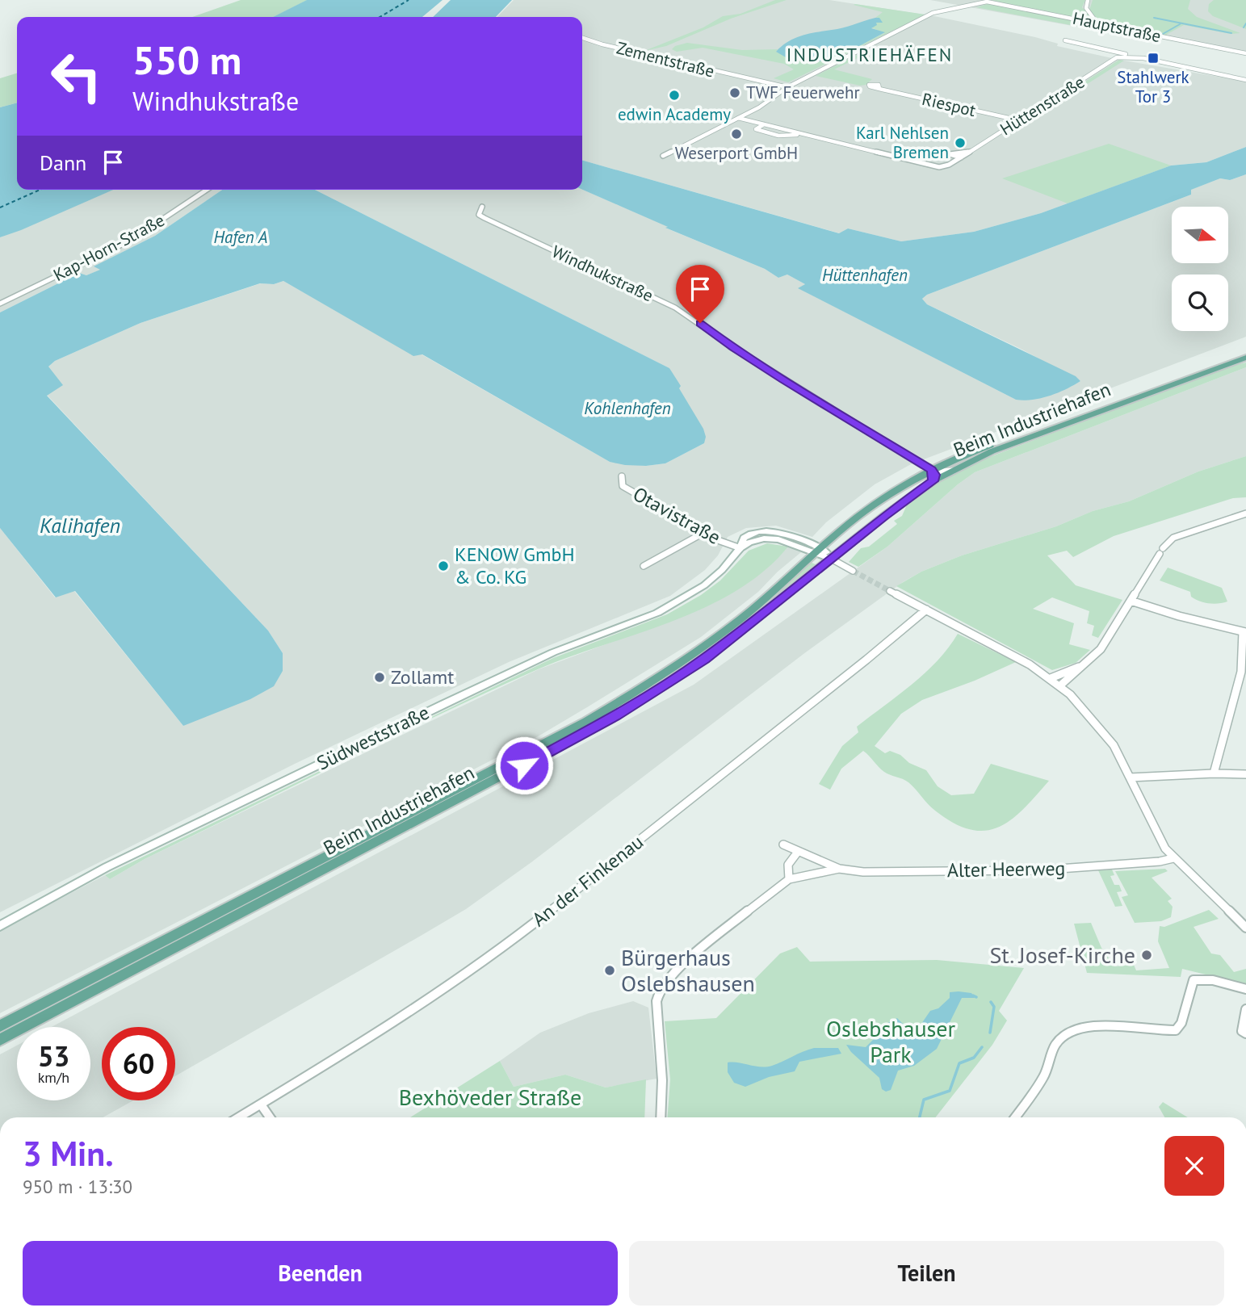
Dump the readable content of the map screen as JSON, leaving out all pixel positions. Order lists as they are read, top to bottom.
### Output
{
  "streets": {
    "main road": ["Beim Industriehafen"],
    "street": [
      "Hauptstraße",
      "Zementstraße",
      "Riespot",
      "Hüttenstraße",
      "Kap-Horn-Straße",
      "Windhukstraße",
      "Otavistraße",
      "Südweststraße",
      "Alter Heerweg",
      "An der Finkenau"
    ]
  },
  "crossings": [
    ["Hauptstraße", "Zementstraße"],
    ["Riespot", "Hüttenstraße"],
    ["Windhukstraße", "Beim Industriehafen"],
    ["Beim Industriehafen", "Südweststraße"],
    ["Otavistraße", "Südweststraße"]
  ],
  "districts": ["INDUSTRIEHÄFEN"],
  "water": [
    "Hafen A",
    "Hüttenhafen",
    "Kohlenhafen",
    "Kalihafen"
  ],
  "parks": ["Oslebshauser Park", "Bexhöveder Straße"],
  "places": {
    "transit": ["Stahlwerk Tor 3"],
    "other": [
      "TWF Feuerwehr",
      "edwin Academy",
      "Weserport GmbH",
      "Karl Nehlsen Bremen",
      "KENOW GmbH & Co. KG",
      "Zollamt",
      "St. Josef-Kirche",
      "Bürgerhaus Oslebshausen"
    ]
  },
  "north": "right",
  "page": {
    "turn": ["550 m", "Windhukstraße"],
    "then": "Dann",
    "speed": "53 km/h",
    "limit": "60",
    "heading": ["3 Min.", "950 m · 13:30"],
    "buttons": ["Beenden", "Teilen"]
  }
}
